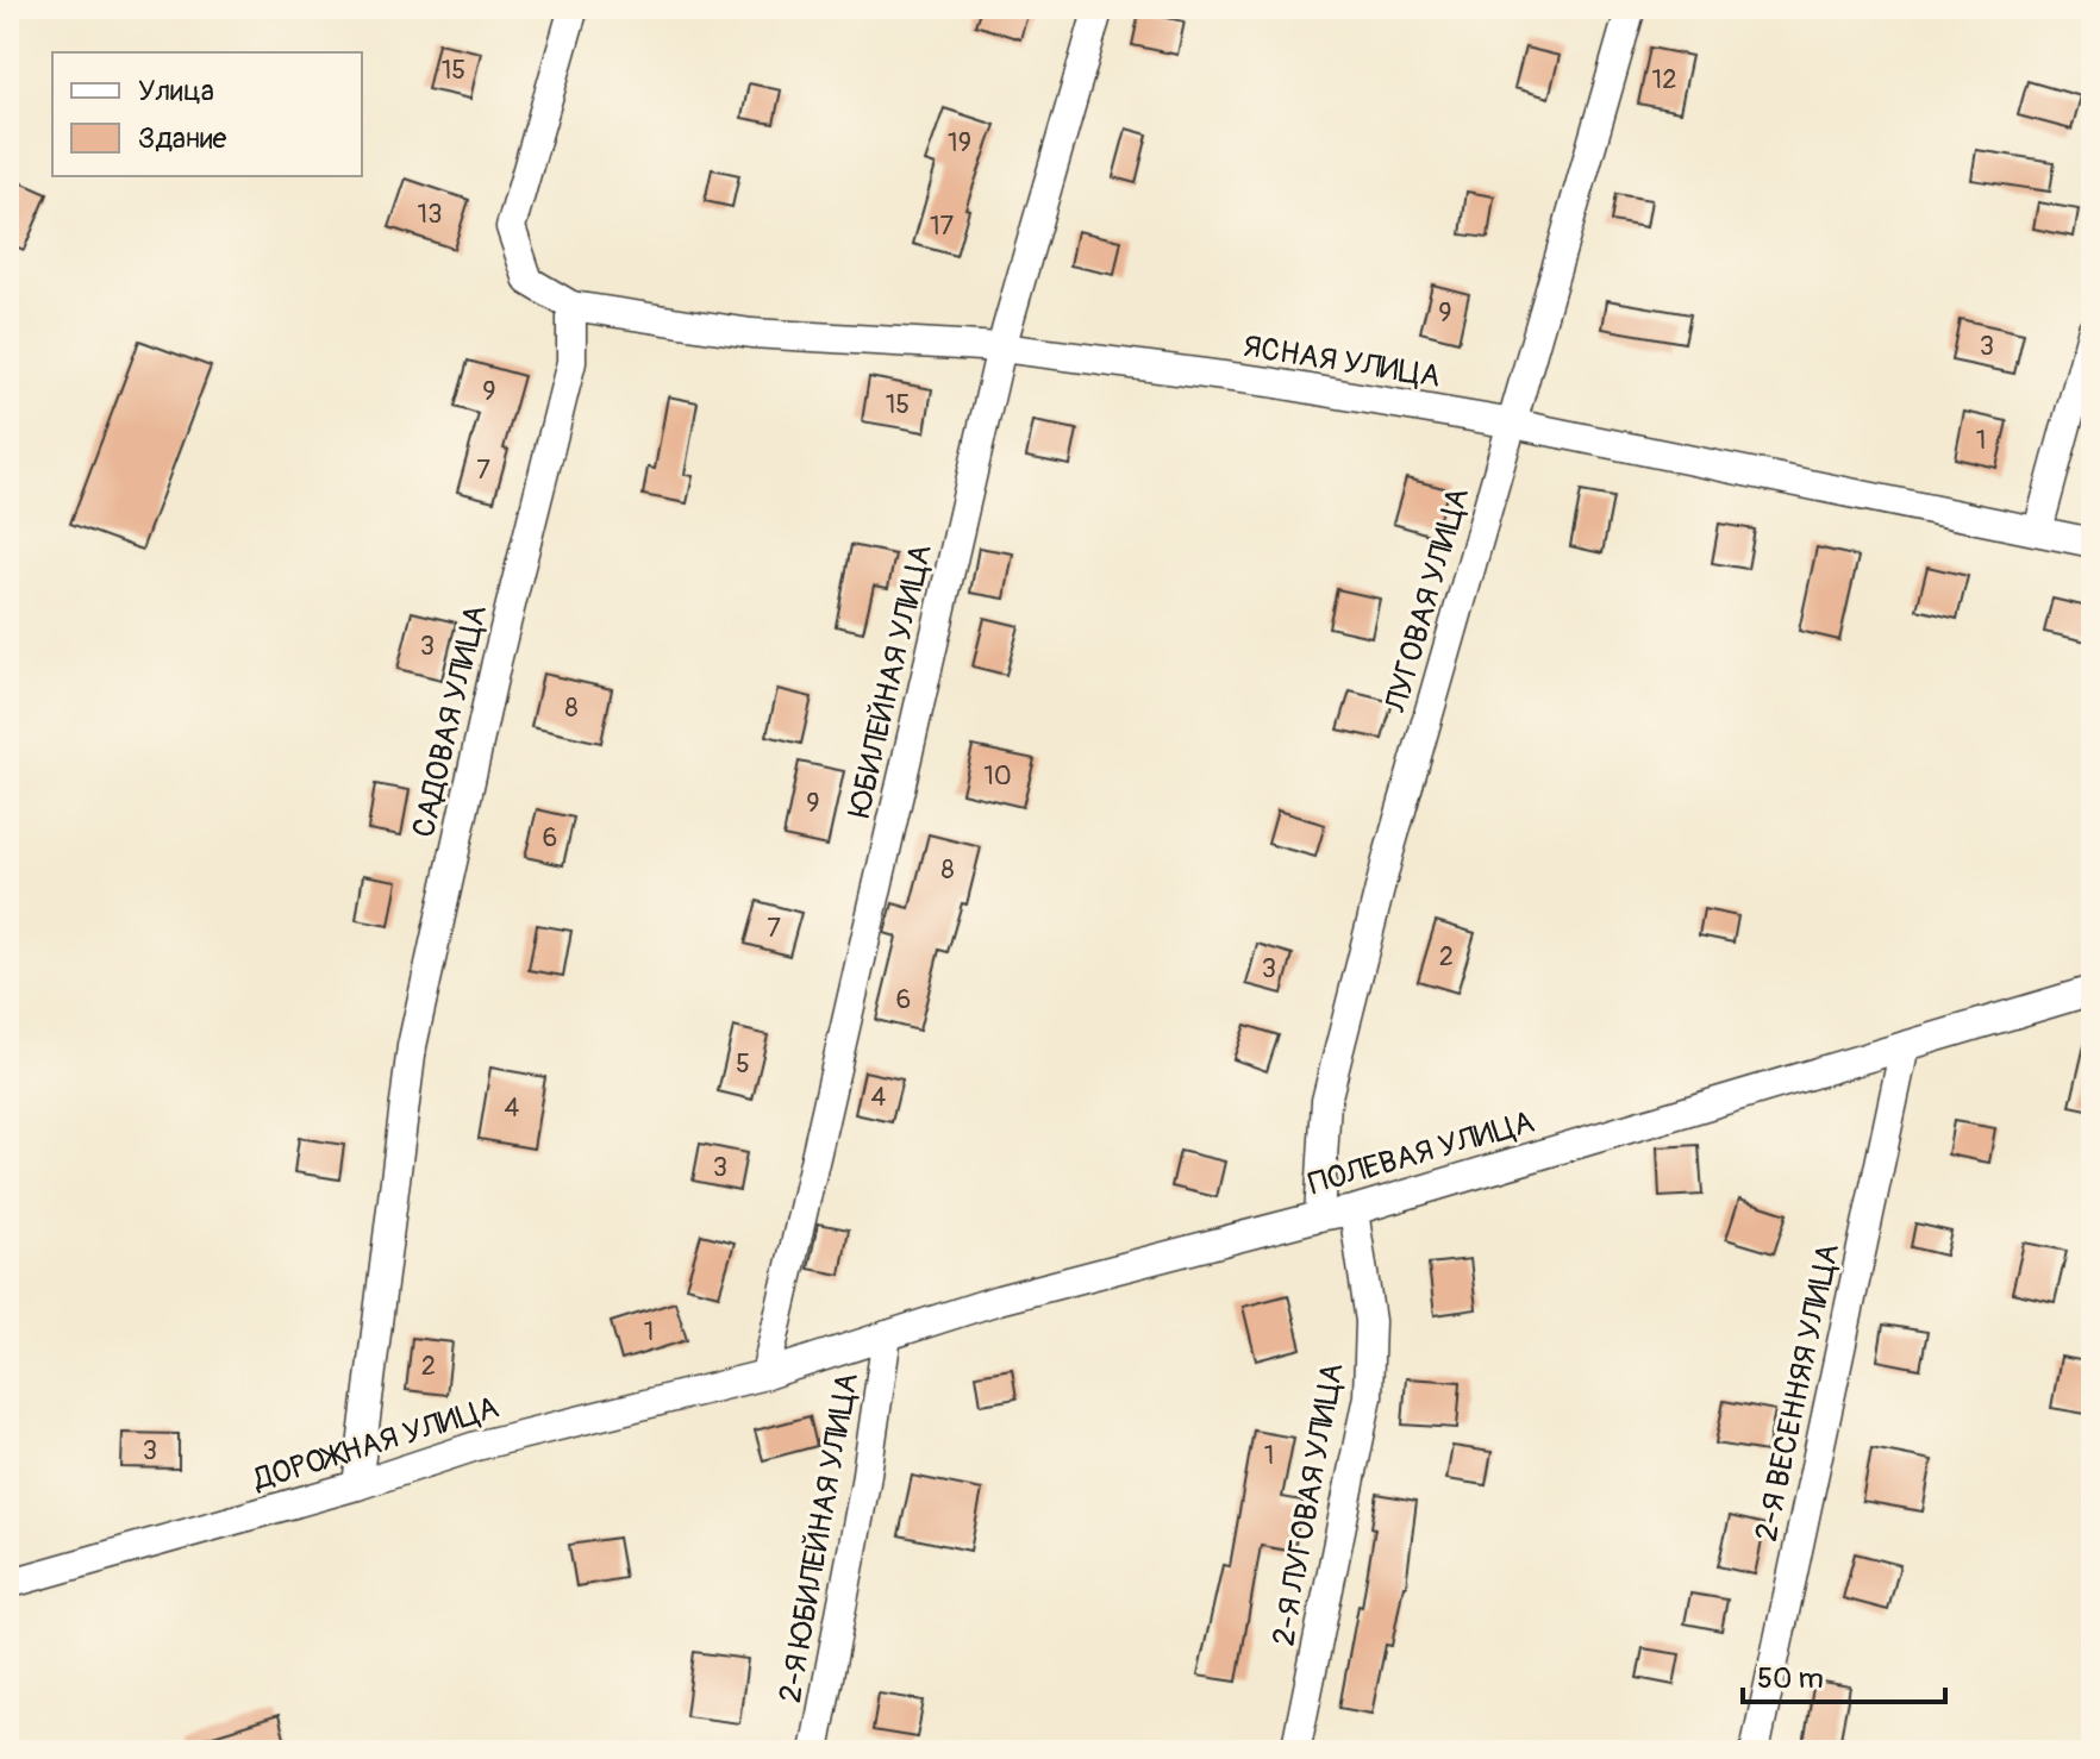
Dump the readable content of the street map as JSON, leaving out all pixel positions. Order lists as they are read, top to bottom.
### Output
{
  "streets": {
    "street": [
      "ЯСНАЯ УЛИЦА",
      "ЛУГОВАЯ УЛИЦА",
      "ЮБИЛЕЙНАЯ УЛИЦА",
      "САДОВАЯ УЛИЦА",
      "ПОЛЕВАЯ УЛИЦА",
      "2-Я ВЕСЕННЯЯ УЛИЦА",
      "ДОРОЖНАЯ УЛИЦА",
      "2-Я ЛУГОВАЯ УЛИЦА",
      "2-Я ЮБИЛЕЙНАЯ УЛИЦА"
    ]
  },
  "crossings": [
    ["ЯСНАЯ УЛИЦА", "ЛУГОВАЯ УЛИЦА"],
    ["ЯСНАЯ УЛИЦА", "ЮБИЛЕЙНАЯ УЛИЦА"],
    ["ЯСНАЯ УЛИЦА", "САДОВАЯ УЛИЦА"],
    ["ЛУГОВАЯ УЛИЦА", "ПОЛЕВАЯ УЛИЦА"],
    ["ЮБИЛЕЙНАЯ УЛИЦА", "ПОЛЕВАЯ УЛИЦА"],
    ["ЮБИЛЕЙНАЯ УЛИЦА", "ДОРОЖНАЯ УЛИЦА"],
    ["САДОВАЯ УЛИЦА", "ДОРОЖНАЯ УЛИЦА"],
    ["ПОЛЕВАЯ УЛИЦА", "2-Я ВЕСЕННЯЯ УЛИЦА"],
    ["ПОЛЕВАЯ УЛИЦА", "ДОРОЖНАЯ УЛИЦА"],
    ["ПОЛЕВАЯ УЛИЦА", "2-Я ЛУГОВАЯ УЛИЦА"],
    ["ПОЛЕВАЯ УЛИЦА", "2-Я ЮБИЛЕЙНАЯ УЛИЦА"]
  ],
  "house_numbers": [
    "15",
    "12",
    "19",
    "13",
    "17",
    "9",
    "3",
    "9",
    "15",
    "1",
    "7",
    "3",
    "8",
    "10",
    "9",
    "6",
    "8",
    "7",
    "2",
    "3",
    "6",
    "5",
    "4",
    "4",
    "3",
    "1",
    "2",
    "3",
    "1"
  ],
  "legend": ["Улица", "Здание"],
  "scale_bar": "50 m"
}
